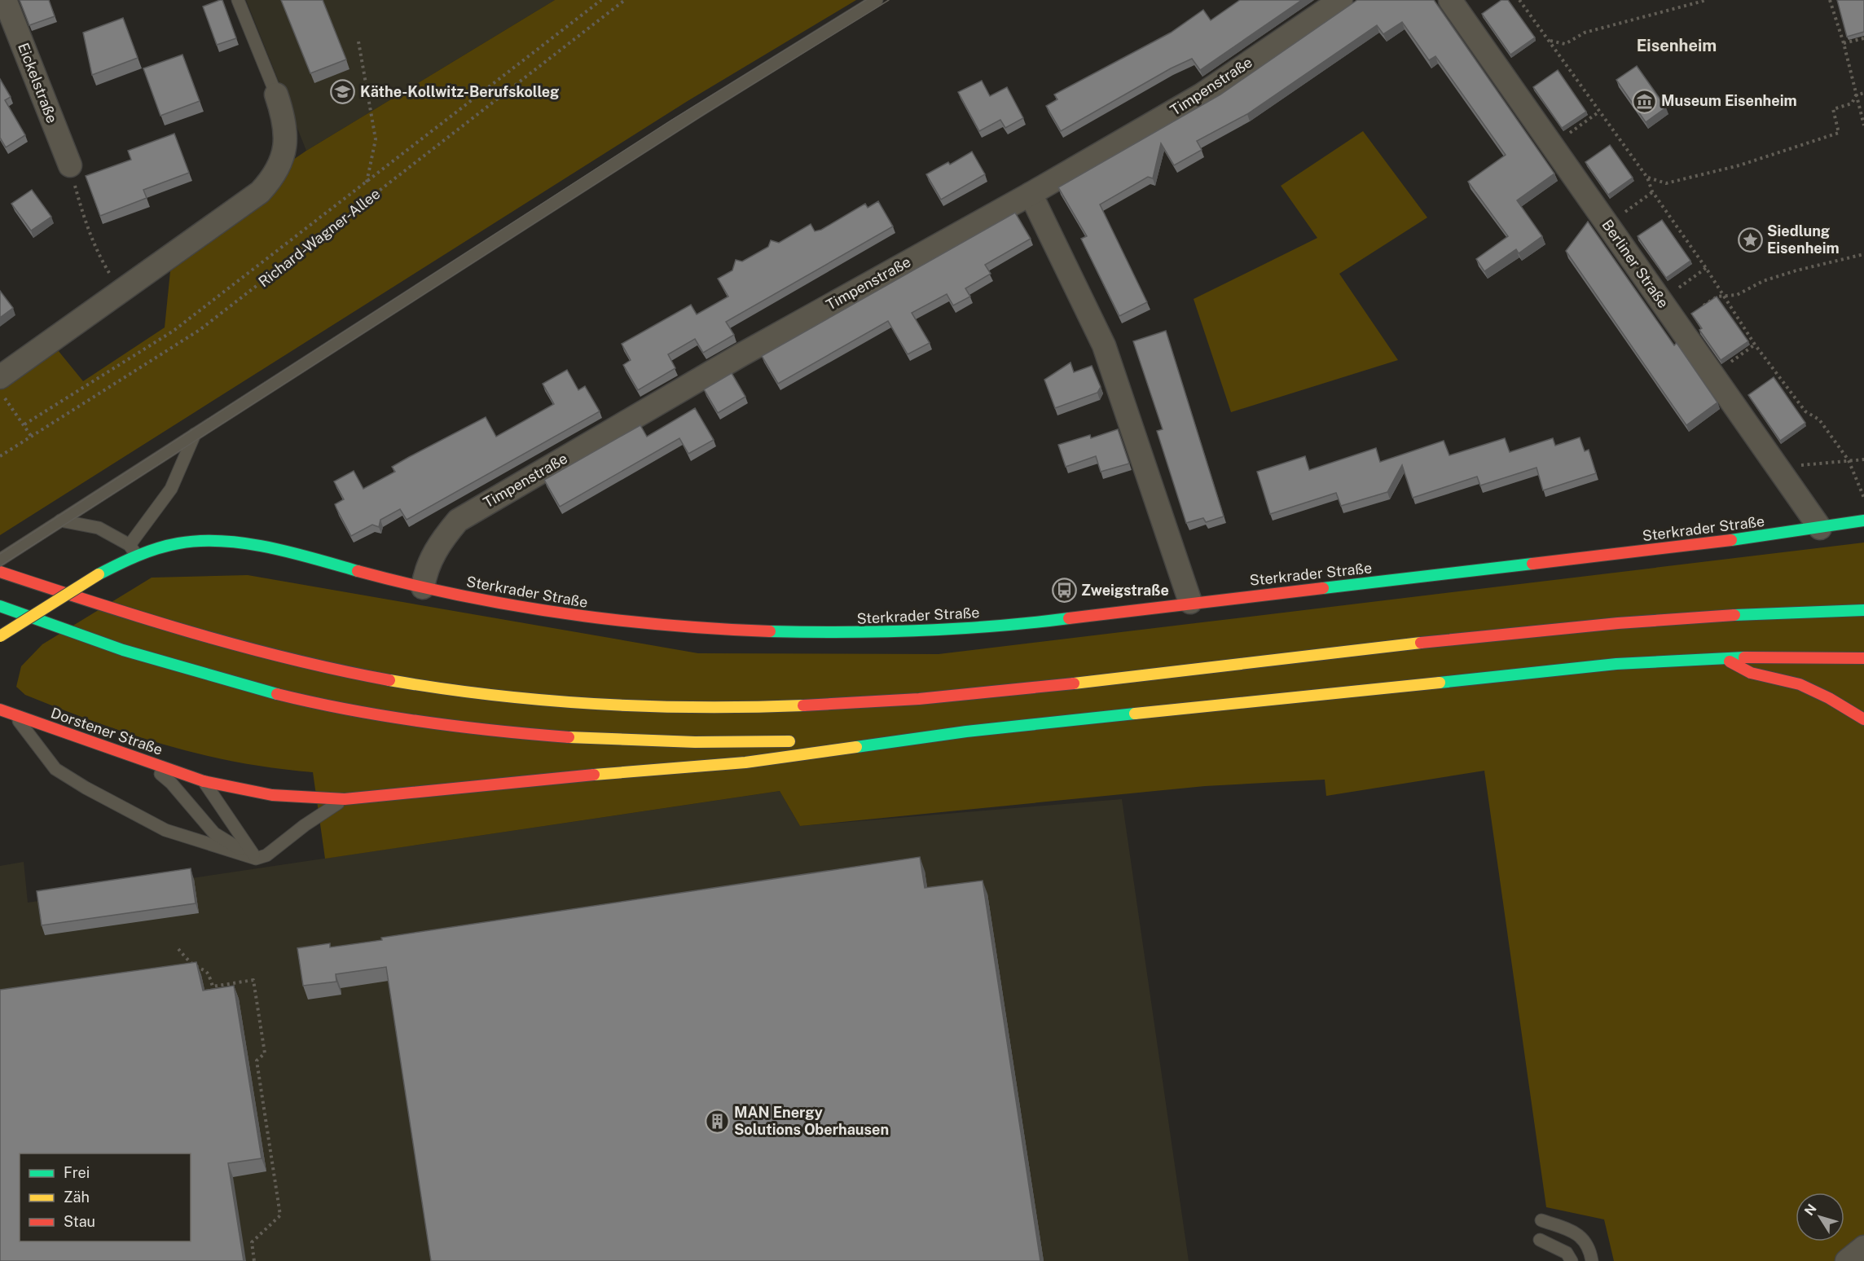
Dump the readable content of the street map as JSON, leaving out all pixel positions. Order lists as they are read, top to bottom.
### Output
{
  "streets": {
    "main road": ["Sterkrader Straße", "Dorstener Straße"],
    "street": ["Eickelstraße", "Timpenstraße", "Berliner Straße"],
    "path": ["Richard-Wagner-Allee"]
  },
  "crossings": [
    ["Timpenstraße", "Sterkrader Straße"],
    ["Berliner Straße", "Sterkrader Straße"]
  ],
  "districts": ["Eisenheim"],
  "places": {
    "school or university": ["Käthe-Kollwitz-Berufskolleg"],
    "museum": ["Museum Eisenheim"],
    "place": ["Siedlung Eisenheim"],
    "bus stop": ["Zweigstraße"],
    "building": ["MAN Energy Solutions Oberhausen"]
  },
  "legend": ["Frei", "Zäh", "Stau"],
  "north": "top left"
}
